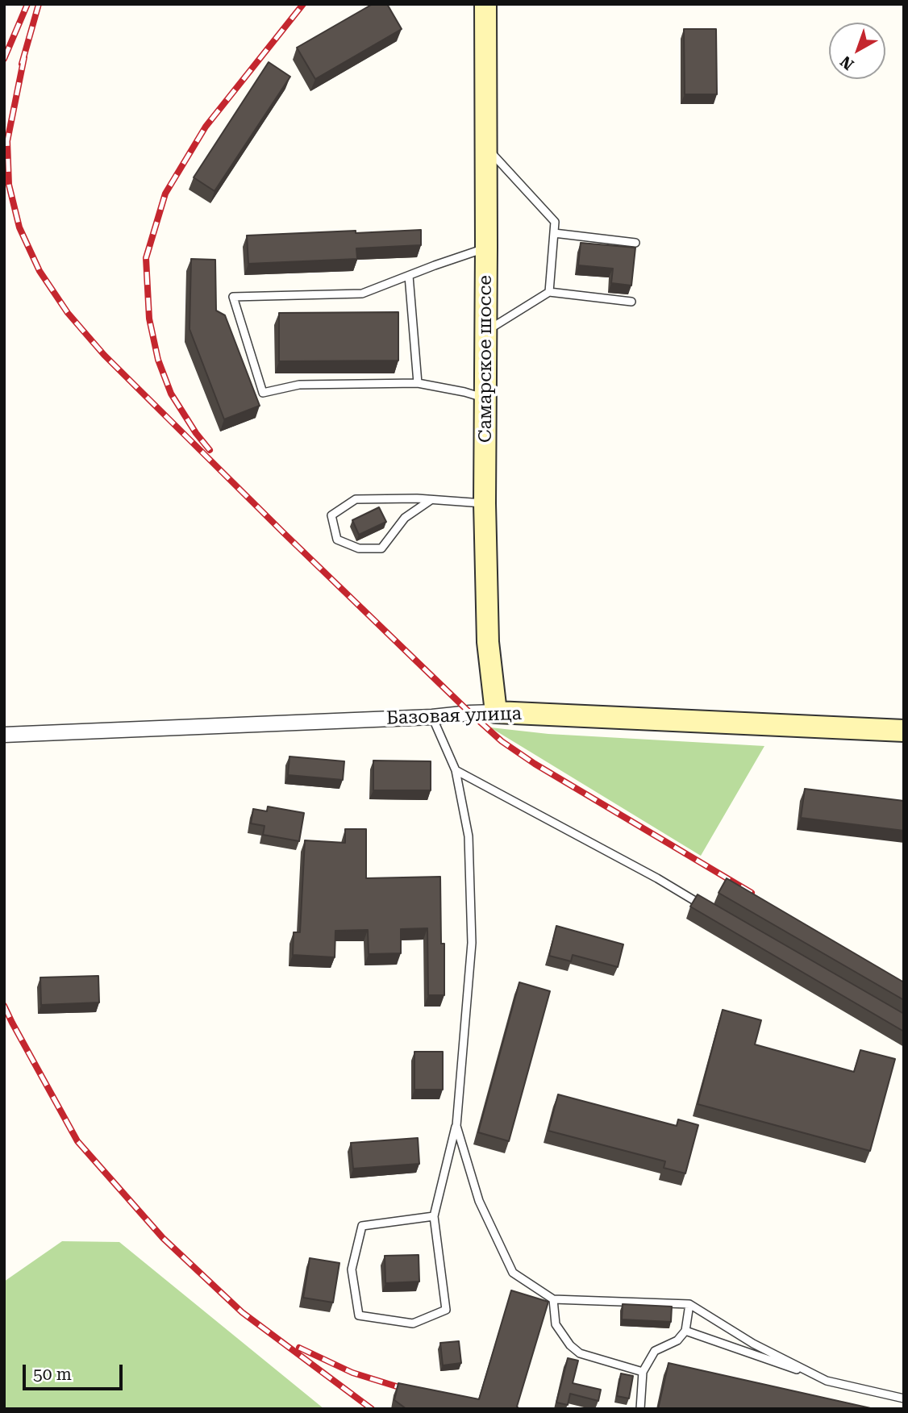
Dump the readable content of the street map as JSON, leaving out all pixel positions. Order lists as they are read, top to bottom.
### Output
{
  "streets": {
    "street": ["Самарское шоссе", "Базовая улица"]
  },
  "crossings": [
    ["Самарское шоссе", "Базовая улица"]
  ],
  "scale_bar": "50 m",
  "north": "bottom left"
}
